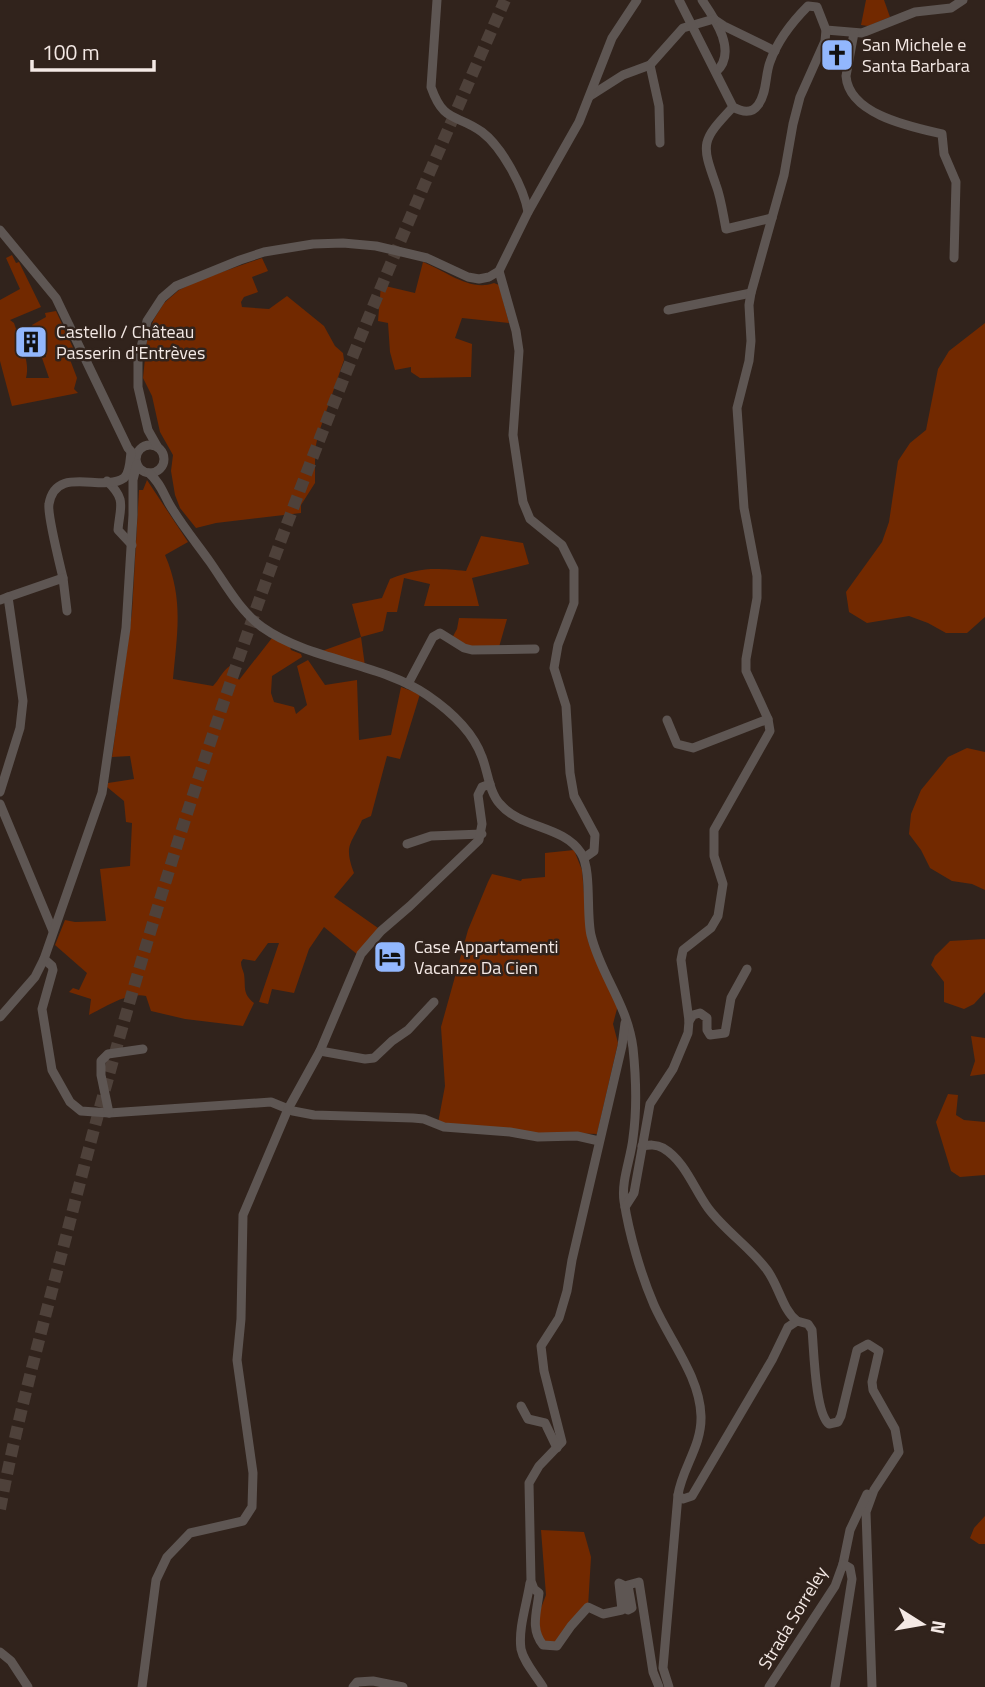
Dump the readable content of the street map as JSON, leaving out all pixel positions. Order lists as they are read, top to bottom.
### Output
{
  "streets": {
    "street": ["Strada Sorreley"]
  },
  "places": {
    "church": ["San Michele e Santa Barbara"],
    "building": ["Castello / Château Passerin d'Entrèves"],
    "hotel": ["Case Appartamenti Vacanze Da Cien"]
  },
  "scale_bar": "100 m",
  "north": "right"
}
